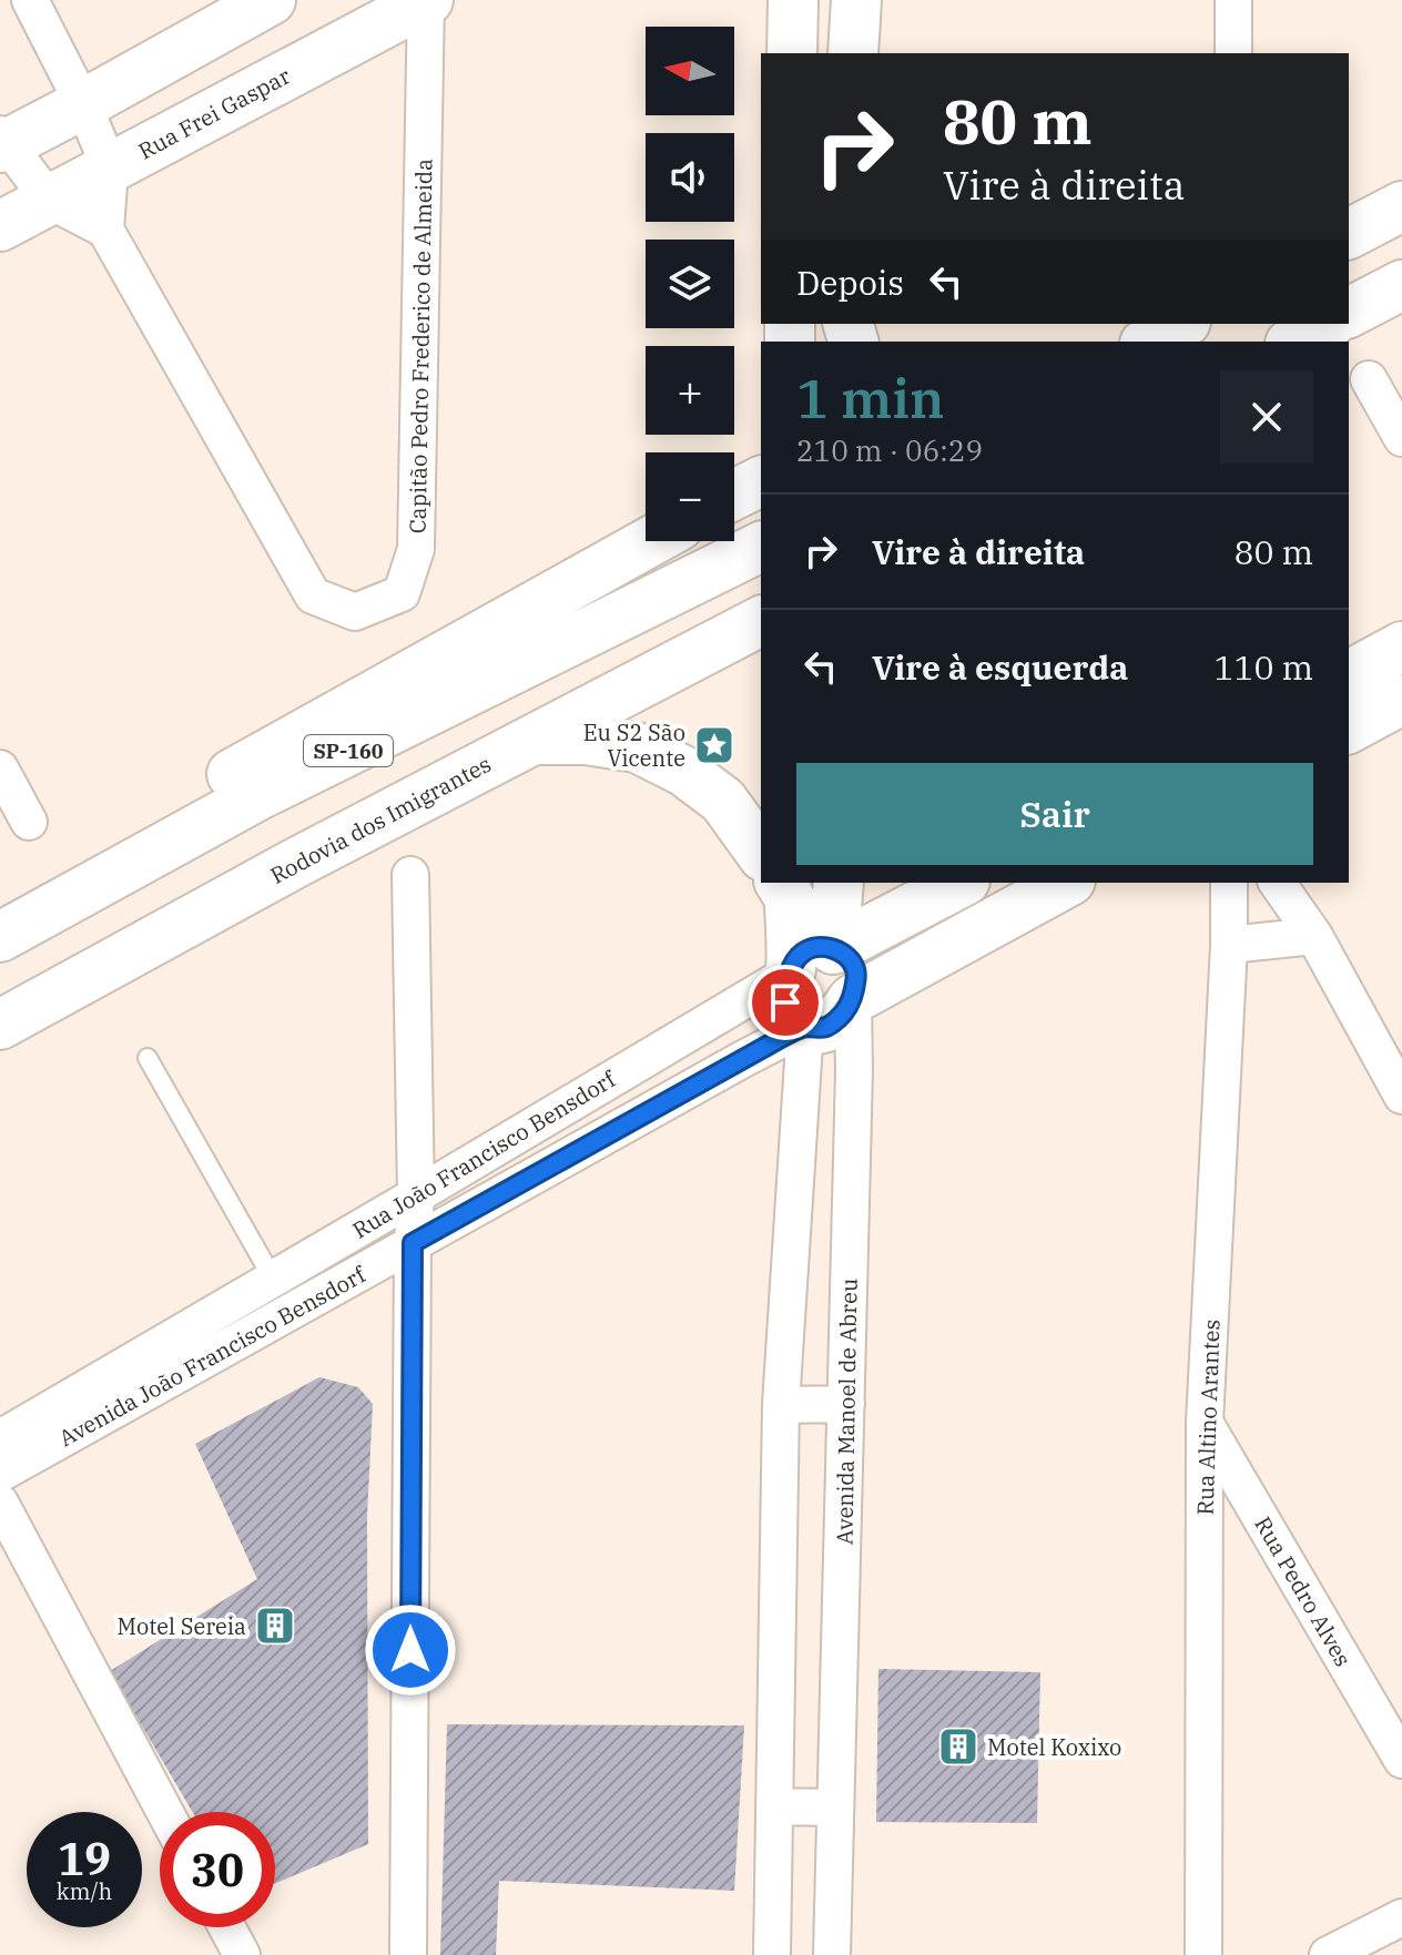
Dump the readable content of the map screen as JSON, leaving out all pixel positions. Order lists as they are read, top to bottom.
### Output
{
  "streets": {
    "main road": [
      "Rua Frei Gaspar",
      "SP-160",
      "Rodovia dos Imigrantes",
      "Rua João Francisco Bensdorf",
      "Avenida João Francisco Bensdorf",
      "Avenida Manoel de Abreu"
    ],
    "street": ["Capitão Pedro Frederico de Almeida", "Rua Altino Arantes", "Rua Pedro Alves"]
  },
  "crossings": [
    ["Rua Frei Gaspar", "Capitão Pedro Frederico de Almeida"],
    ["Rua João Francisco Bensdorf", "Avenida João Francisco Bensdorf"],
    ["Rua João Francisco Bensdorf", "Avenida Manoel de Abreu"],
    ["Avenida João Francisco Bensdorf", "Avenida Manoel de Abreu"],
    ["Rua Altino Arantes", "Rua Pedro Alves"]
  ],
  "places": {
    "place": ["Eu S2 São Vicente"],
    "building": ["Motel Sereia", "Motel Koxixo"]
  },
  "north": "left",
  "page": {
    "map_buttons": ["+", "−"],
    "turn": ["80 m", "Vire à direita"],
    "then": "Depois",
    "heading": ["1 min", "210 m · 06:29"],
    "list": [
      {
        "name": "Vire à direita",
        "value": "80 m"
      },
      {
        "name": "Vire à esquerda",
        "value": "110 m"
      }
    ],
    "buttons": "Sair",
    "speed": "19 km/h",
    "limit": "30"
  }
}
